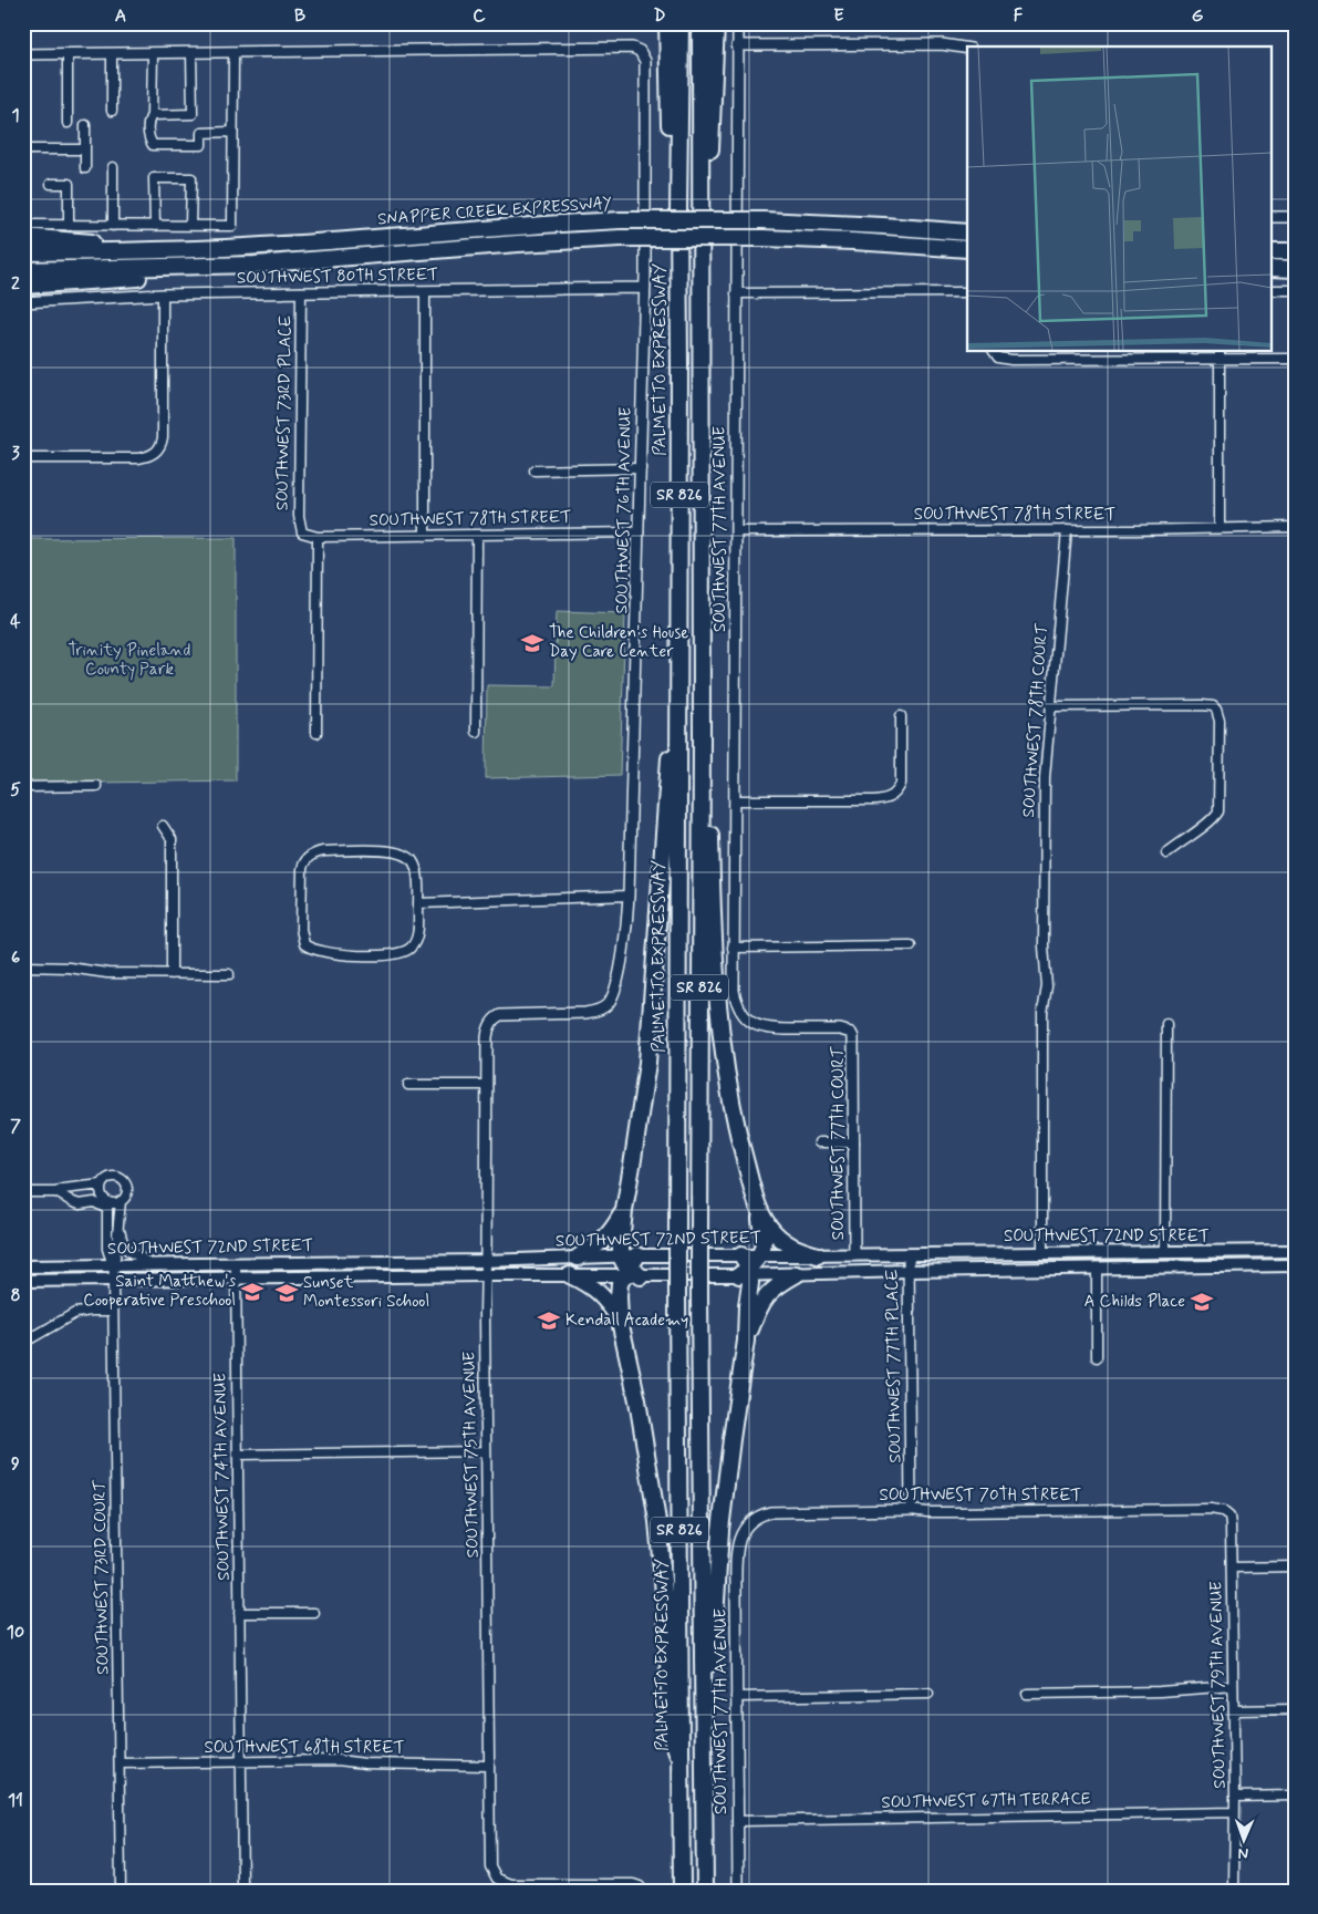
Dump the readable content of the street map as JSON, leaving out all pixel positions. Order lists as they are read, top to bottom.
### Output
{
  "streets": {
    "highway": ["SNAPPER CREEK EXPRESSWAY", "PALMETTO EXPRESSWAY", "SR 826"],
    "main road": ["SOUTHWEST 72ND STREET"],
    "street": [
      "SOUTHWEST 80TH STREET",
      "SOUTHWEST 73RD PLACE",
      "SOUTHWEST 76TH AVENUE",
      "SOUTHWEST 78TH STREET",
      "SOUTHWEST 77TH AVENUE",
      "SOUTHWEST 78TH COURT",
      "SOUTHWEST 77TH COURT",
      "SOUTHWEST 77TH PLACE",
      "SOUTHWEST 75TH AVENUE",
      "SOUTHWEST 74TH AVENUE",
      "SOUTHWEST 70TH STREET",
      "SOUTHWEST 73RD COURT",
      "SOUTHWEST 79TH AVENUE",
      "SOUTHWEST 68TH STREET",
      "SOUTHWEST 67TH TERRACE"
    ]
  },
  "crossings": [
    ["SOUTHWEST 80TH STREET", "SOUTHWEST 73RD PLACE"],
    ["SOUTHWEST 80TH STREET", "SOUTHWEST 76TH AVENUE"],
    ["SOUTHWEST 73RD PLACE", "SOUTHWEST 78TH STREET"],
    ["SOUTHWEST 76TH AVENUE", "SOUTHWEST 78TH STREET"],
    ["SOUTHWEST 76TH AVENUE", "SOUTHWEST 75TH AVENUE"],
    ["SOUTHWEST 78TH STREET", "SOUTHWEST 77TH AVENUE"],
    ["SOUTHWEST 78TH STREET", "SOUTHWEST 78TH COURT"],
    ["SOUTHWEST 77TH AVENUE", "SOUTHWEST 77TH COURT"],
    ["SOUTHWEST 77TH AVENUE", "SOUTHWEST 70TH STREET"],
    ["SOUTHWEST 77TH AVENUE", "SOUTHWEST 67TH TERRACE"],
    ["SOUTHWEST 78TH COURT", "SOUTHWEST 72ND STREET"],
    ["SOUTHWEST 77TH COURT", "SOUTHWEST 72ND STREET"],
    ["SOUTHWEST 72ND STREET", "SOUTHWEST 77TH PLACE"],
    ["SOUTHWEST 72ND STREET", "SOUTHWEST 75TH AVENUE"],
    ["SOUTHWEST 72ND STREET", "SOUTHWEST 74TH AVENUE"],
    ["SOUTHWEST 72ND STREET", "SOUTHWEST 73RD COURT"],
    ["SOUTHWEST 77TH PLACE", "SOUTHWEST 70TH STREET"],
    ["SOUTHWEST 75TH AVENUE", "SOUTHWEST 68TH STREET"],
    ["SOUTHWEST 74TH AVENUE", "SOUTHWEST 68TH STREET"],
    ["SOUTHWEST 70TH STREET", "SOUTHWEST 79TH AVENUE"],
    ["SOUTHWEST 73RD COURT", "SOUTHWEST 68TH STREET"],
    ["SOUTHWEST 79TH AVENUE", "SOUTHWEST 67TH TERRACE"]
  ],
  "parks": ["Trinity Pineland County Park"],
  "places": {
    "school or university": [
      "The Children's House Day Care Center",
      "Saint Matthew's Cooperative Preschool",
      "Sunset Montessori School",
      "A Childs Place",
      "Kendall Academy"
    ]
  },
  "north": "bottom",
  "grid": {
    "columns": [
      "A",
      "B",
      "C",
      "D",
      "E",
      "F",
      "G"
    ],
    "rows": [
      "1",
      "2",
      "3",
      "4",
      "5",
      "6",
      "7",
      "8",
      "9",
      "10",
      "11"
    ]
  }
}
